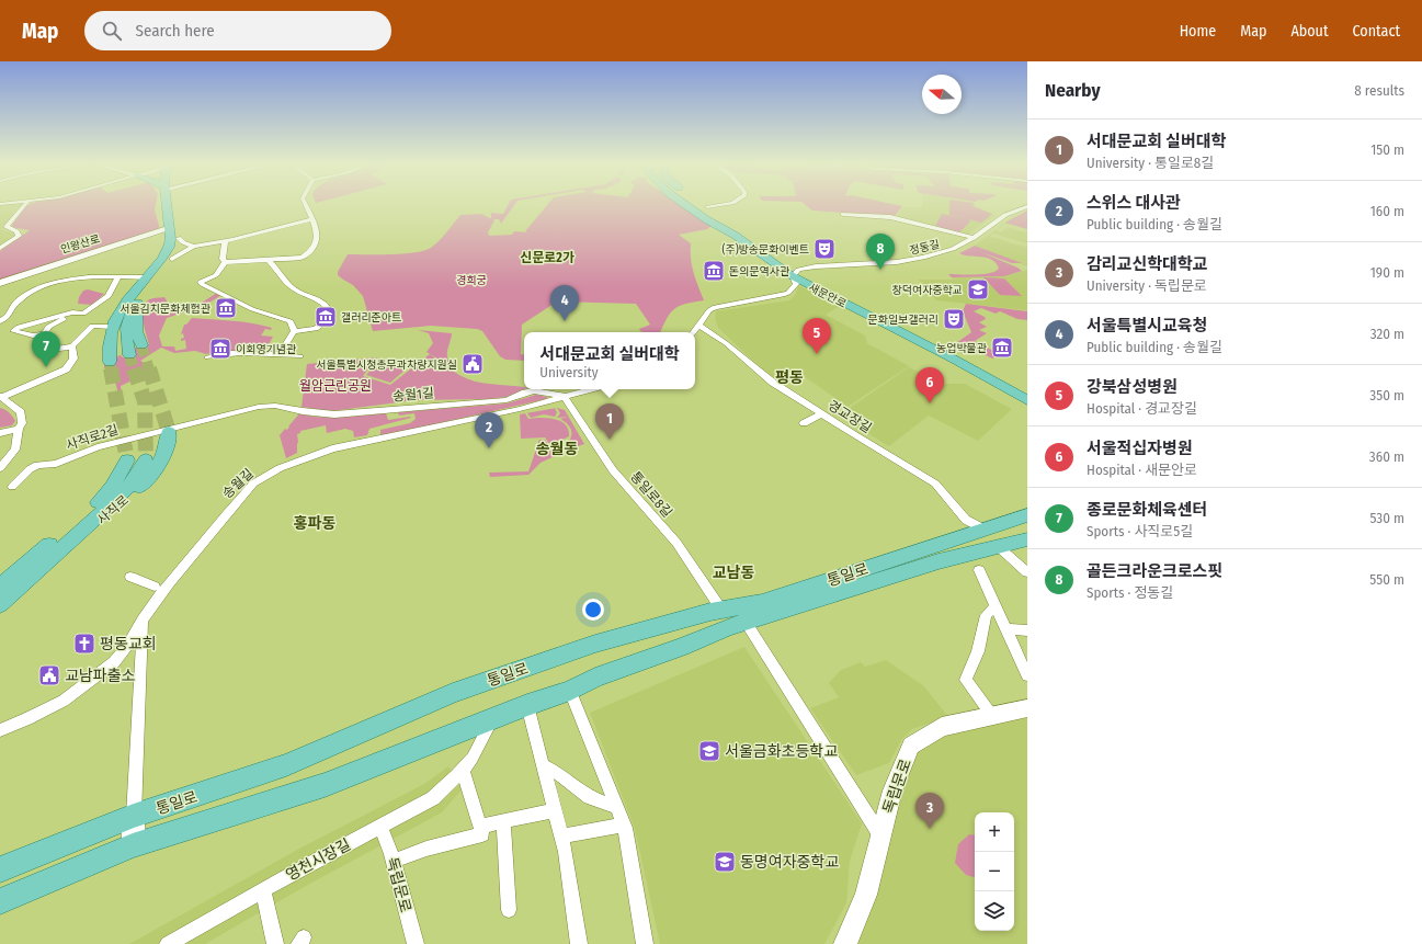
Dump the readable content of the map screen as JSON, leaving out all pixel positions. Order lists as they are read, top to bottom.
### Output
{
  "streets": {
    "main road": ["새문안로", "사직로", "통일로"],
    "street": [
      "인왕산로",
      "정동길",
      "송월1길",
      "경교장길",
      "사직로2길",
      "송월길",
      "통일로8길",
      "독립문로",
      "영천시장길"
    ]
  },
  "crossings": [
    ["정동길", "새문안로"],
    ["송월1길", "사직로2길"],
    ["송월1길", "송월길"],
    ["송월1길", "통일로8길"],
    ["경교장길", "통일로"],
    ["송월길", "통일로8길"],
    ["통일로8길", "통일로"],
    ["통일로", "영천시장길"],
    ["독립문로", "영천시장길"]
  ],
  "districts": [
    "신문로2가",
    "평동",
    "송월동",
    "홍파동",
    "교남동"
  ],
  "parks": ["경희궁", "월암근린공원"],
  "places": {
    "theatre": ["(주)방송문화이벤트", "문화일보갤러리"],
    "museum": [
      "돈의문역사관",
      "서울김치문화체험관",
      "갤러리준아트",
      "농업박물관",
      "이회영기념관"
    ],
    "school or university": ["창덕여자중학교", "서울금화초등학교", "동명여자중학교"],
    "public building": ["서울특별시청총무과차량지원실", "교남파출소"],
    "church": ["평동교회"]
  },
  "north": "left",
  "page": {
    "header": "Map",
    "search": "Search here",
    "nav": [
      "Home",
      "Map",
      "About",
      "Contact"
    ],
    "heading": ["Nearby", "8 results"],
    "list": [
      {
        "mark": "1",
        "name": "서대문교회 실버대학",
        "note": "University · 통일로8길",
        "value": "150 m"
      },
      {
        "mark": "2",
        "name": "스위스 대사관",
        "note": "Public building · 송월길",
        "value": "160 m"
      },
      {
        "mark": "3",
        "name": "감리교신학대학교",
        "note": "University · 독립문로",
        "value": "190 m"
      },
      {
        "mark": "4",
        "name": "서울특별시교육청",
        "note": "Public building · 송월길",
        "value": "320 m"
      },
      {
        "mark": "5",
        "name": "강북삼성병원",
        "note": "Hospital · 경교장길",
        "value": "350 m"
      },
      {
        "mark": "6",
        "name": "서울적십자병원",
        "note": "Hospital · 새문안로",
        "value": "360 m"
      },
      {
        "mark": "7",
        "name": "종로문화체육센터",
        "note": "Sports · 사직로5길",
        "value": "530 m"
      },
      {
        "mark": "8",
        "name": "골든크라운크로스핏",
        "note": "Sports · 정동길",
        "value": "550 m"
      }
    ],
    "pins": [
      "8",
      "4",
      "5",
      "7",
      "6",
      "1",
      "2",
      "3"
    ],
    "popup": ["서대문교회 실버대학", "University"],
    "map_buttons": ["+", "−"]
  }
}
